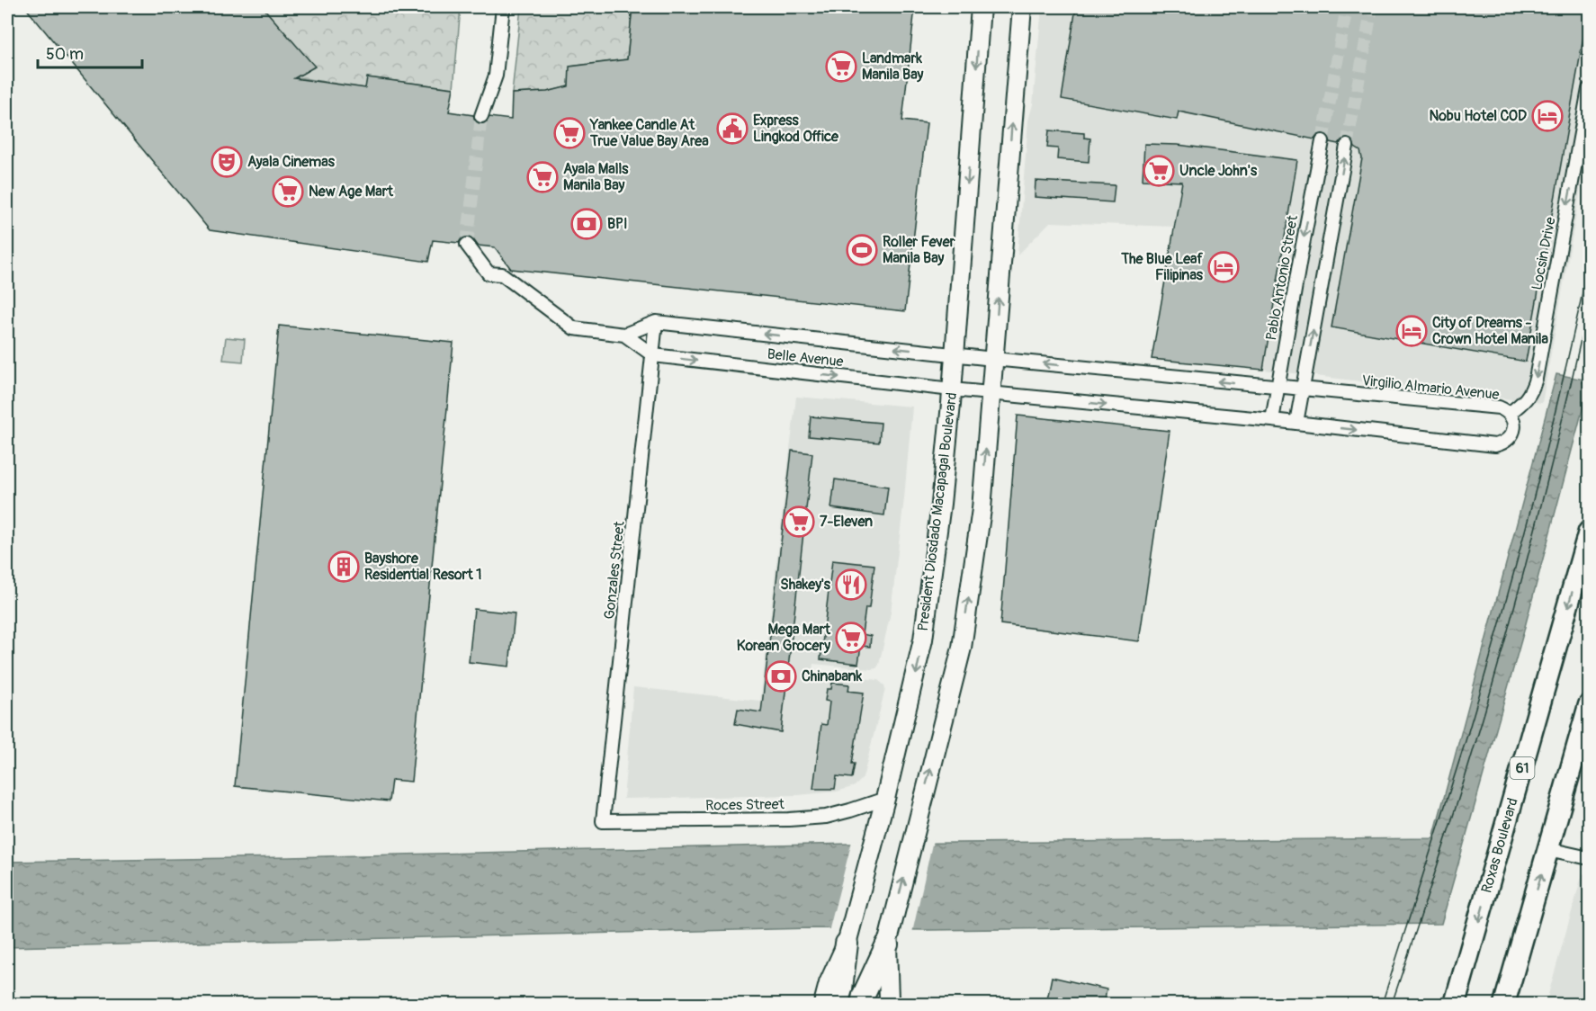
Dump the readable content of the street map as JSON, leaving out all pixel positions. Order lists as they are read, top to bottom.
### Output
{
  "streets": {
    "highway": ["61", "Roxas Boulevard"],
    "main road": ["President Diosdado Macapagal Boulevard"],
    "street": [
      "Locsin Drive",
      "Pablo Antonio Street",
      "Belle Avenue",
      "Virgilio Almario Avenue",
      "Gonzales Street",
      "Roces Street"
    ]
  },
  "crossings": [
    ["Locsin Drive", "Virgilio Almario Avenue"],
    ["Pablo Antonio Street", "Virgilio Almario Avenue"],
    ["Belle Avenue", "Virgilio Almario Avenue"],
    ["Belle Avenue", "President Diosdado Macapagal Boulevard"],
    ["Belle Avenue", "Gonzales Street"],
    ["President Diosdado Macapagal Boulevard", "Roces Street"],
    ["Gonzales Street", "Roces Street"]
  ],
  "one_way": ["Locsin Drive"],
  "places": {
    "supermarket": [
      "Landmark Manila Bay",
      "Yankee Candle At True Value Bay Area",
      "Uncle John's",
      "Ayala Malls Manila Bay",
      "New Age Mart",
      "7-Eleven",
      "Mega Mart Korean Grocery"
    ],
    "hotel": ["Nobu Hotel COD", "The Blue Leaf Filipinas", "City of Dreams - Crown Hotel Manila"],
    "public building": ["Express Lingkod Office"],
    "theatre": ["Ayala Cinemas"],
    "bank": ["BPI", "Chinabank"],
    "sports": ["Roller Fever Manila Bay"],
    "building": ["Bayshore Residential Resort 1"],
    "restaurant": ["Shakey's"]
  },
  "scale_bar": "50 m"
}
